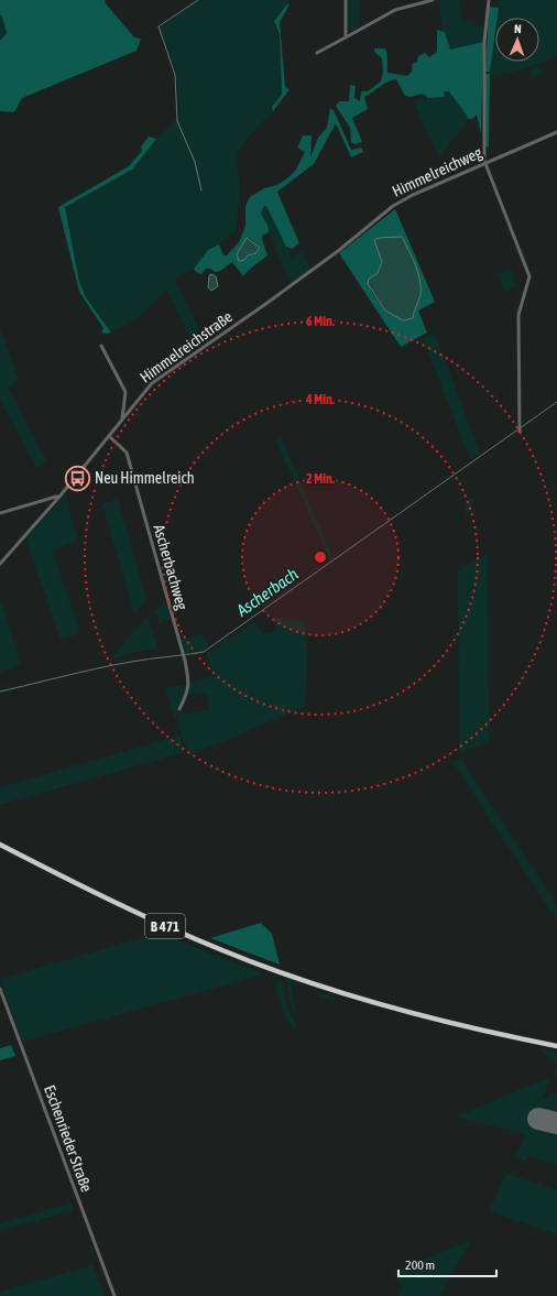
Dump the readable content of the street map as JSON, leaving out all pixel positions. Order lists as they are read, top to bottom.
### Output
{
  "streets": {
    "highway": ["B 471"],
    "street": [
      "Himmelreichweg",
      "Himmelreichstraße",
      "Ascherbachweg",
      "Eschenrieder Straße"
    ]
  },
  "crossings": [
    ["Himmelreichweg", "Himmelreichstraße"],
    ["Himmelreichstraße", "Ascherbachweg"]
  ],
  "water": ["Ascherbach"],
  "places": {
    "bus stop": ["Neu Himmelreich"]
  },
  "scale_bar": "200 m",
  "north": "top",
  "rings": ["6 Min.", "4 Min.", "2 Min."]
}
